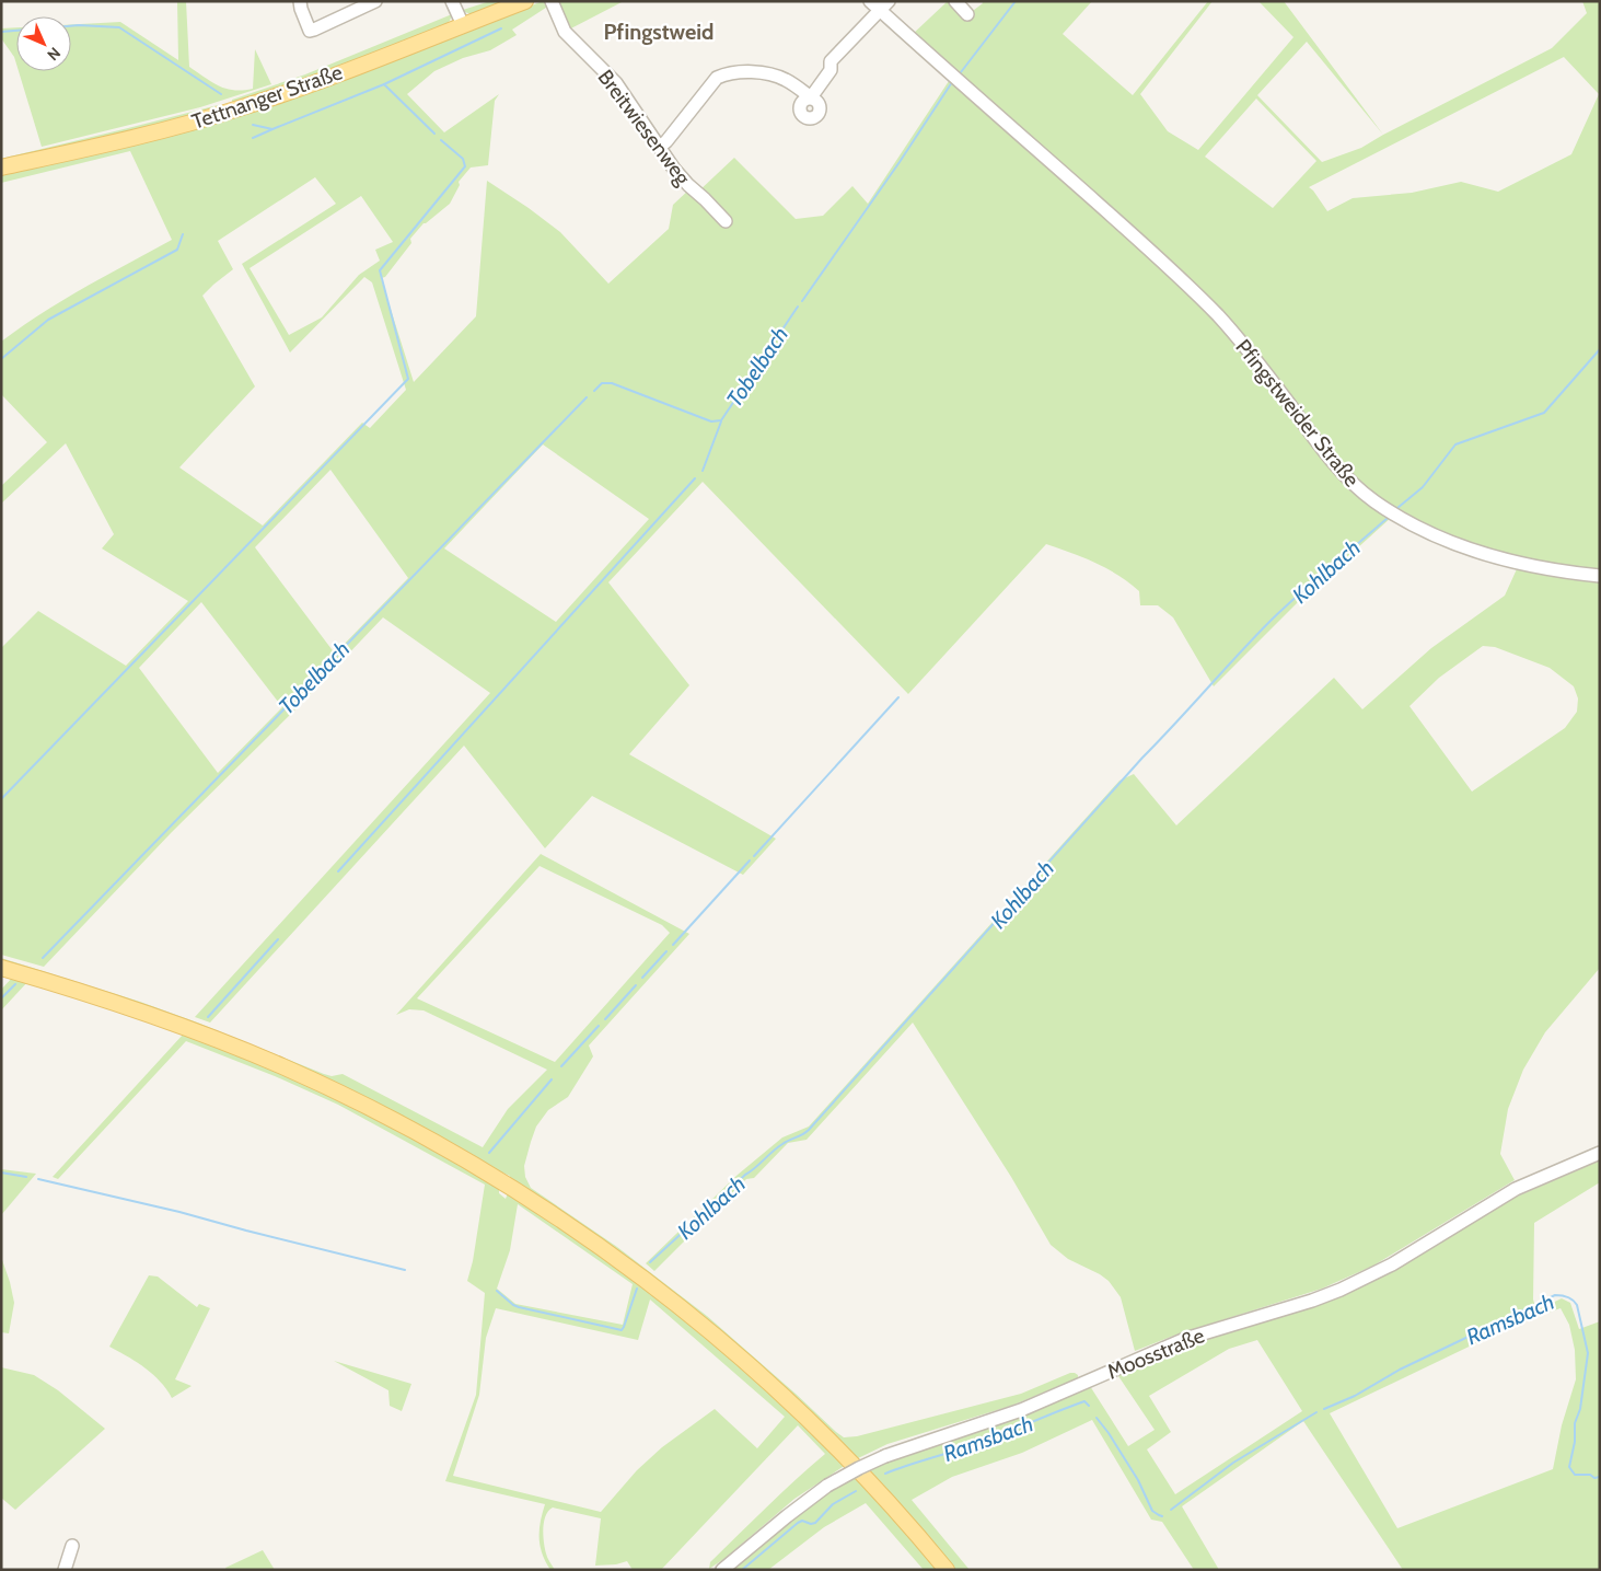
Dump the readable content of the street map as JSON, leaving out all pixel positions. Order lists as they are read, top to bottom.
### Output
{
  "streets": {
    "main road": ["Tettnanger Straße"],
    "street": ["Breitwiesenweg", "Pfingstweider Straße", "Moosstraße"]
  },
  "districts": ["Pfingstweid"],
  "water": ["Tobelbach", "Kohlbach", "Ramsbach"],
  "north": "bottom right"
}
